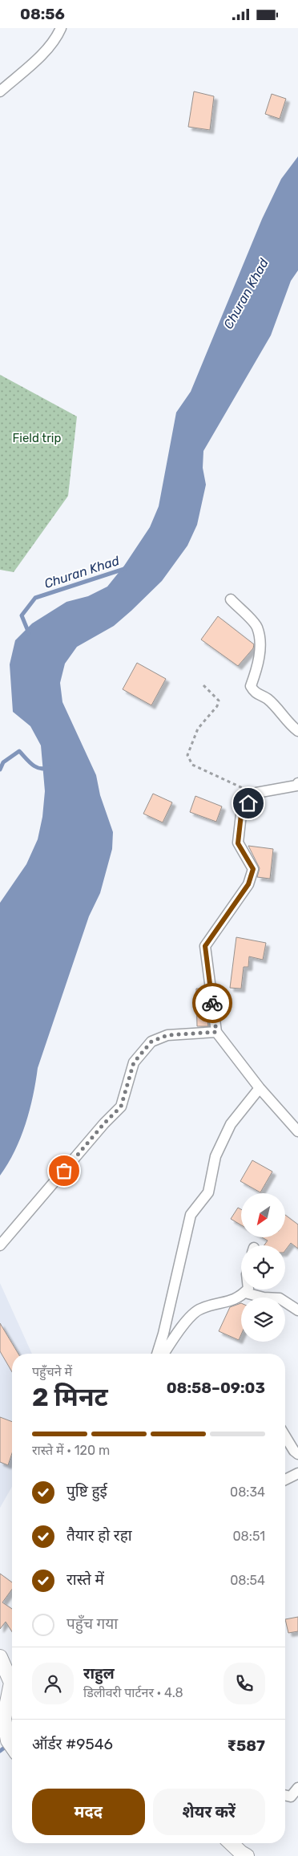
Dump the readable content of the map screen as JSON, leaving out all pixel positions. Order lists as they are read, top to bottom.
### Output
{
  "water": ["Churan Khad"],
  "parks": ["Field trip"],
  "north": "bottom left",
  "page": {
    "status": "08:56",
    "heading": ["2 मिनट", "पहुँचने में", "08:58–09:03"],
    "panel": [
      "राहुल",
      "डिलीवरी पार्टनर · 4.8",
      "ऑर्डर #9546",
      "₹587"
    ],
    "bar": "रास्ते में · 120 m",
    "list": [
      ["पुष्टि हुई", "08:34"],
      ["तैयार हो रहा", "08:51"],
      ["रास्ते में", "08:54"],
      "पहुँच गया"
    ],
    "buttons": ["मदद", "शेयर करें"]
  }
}
